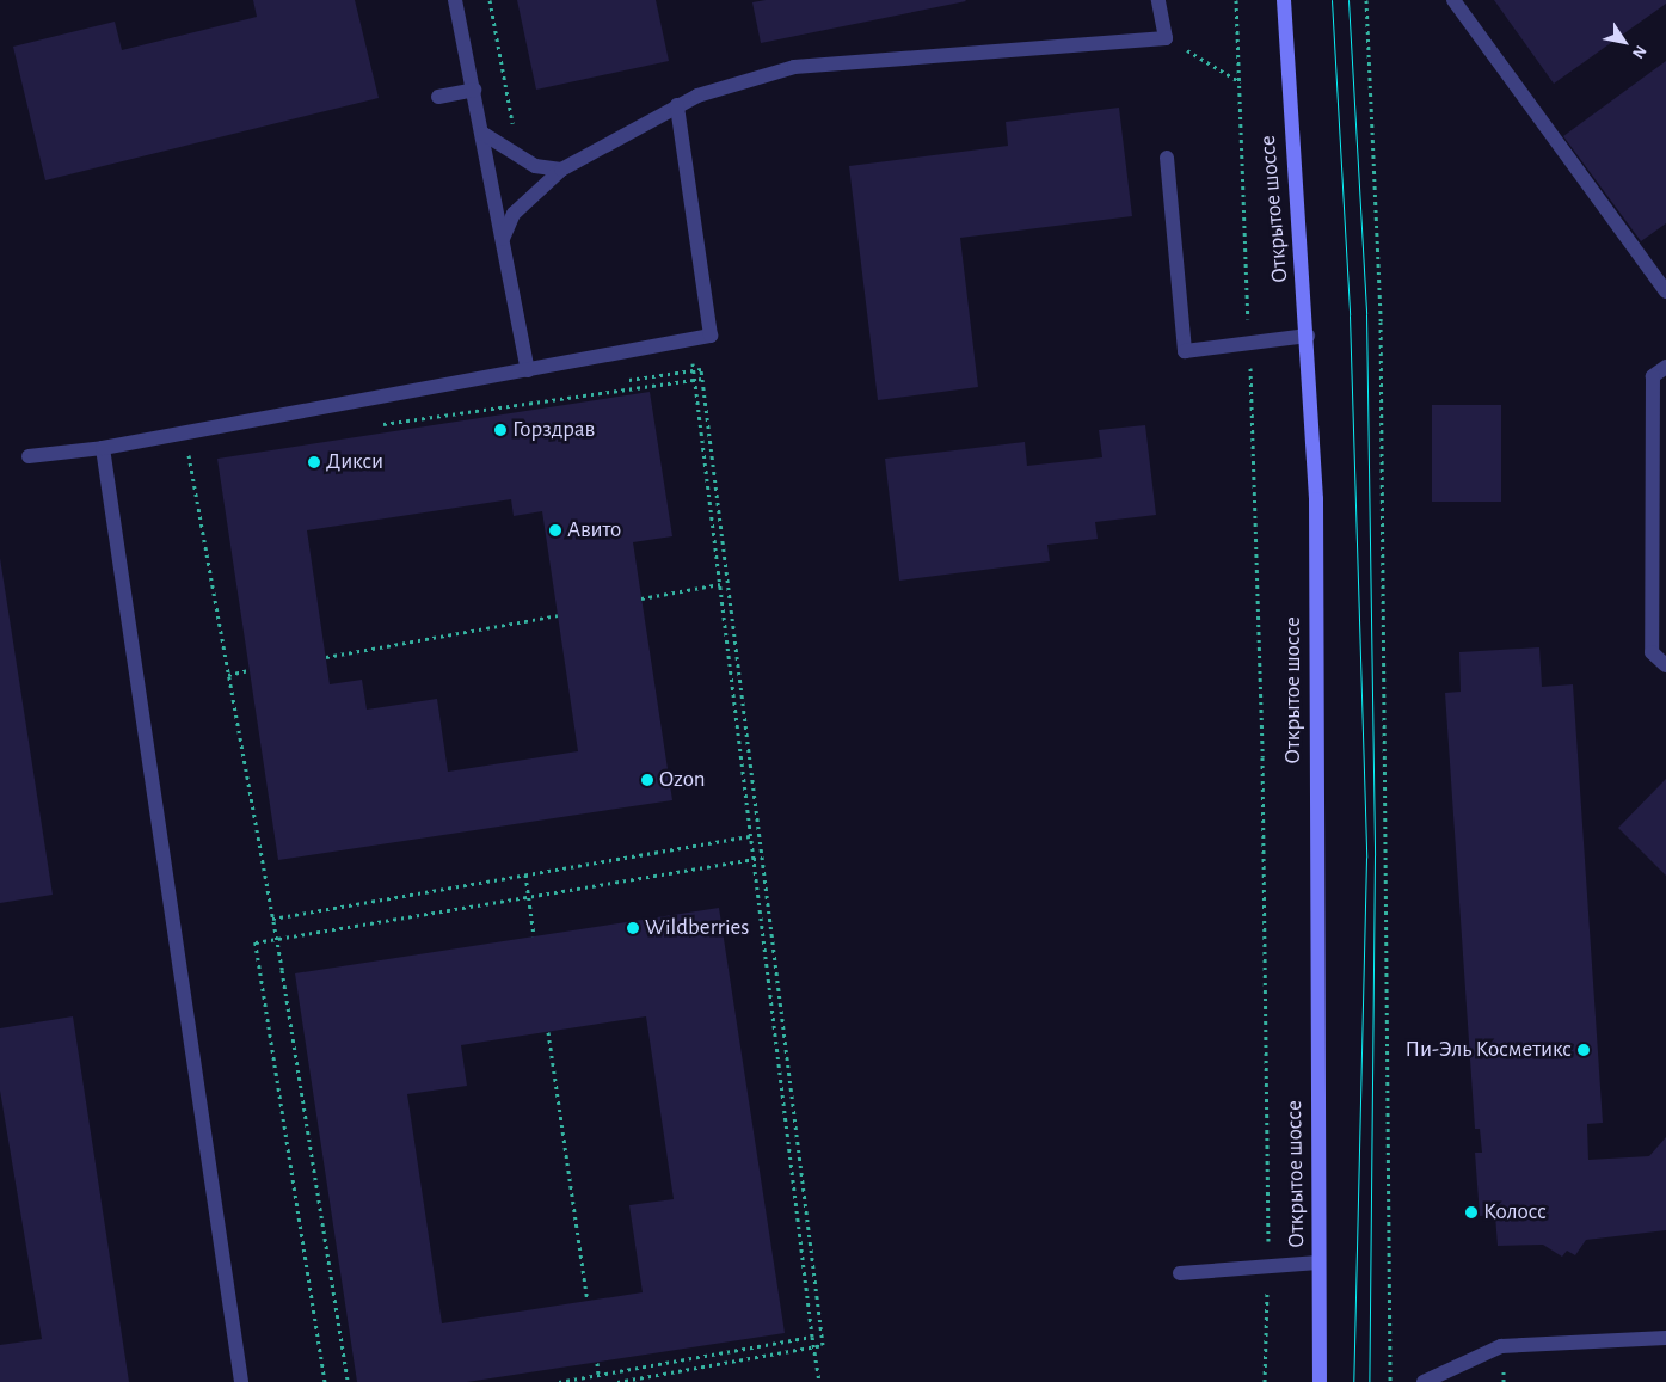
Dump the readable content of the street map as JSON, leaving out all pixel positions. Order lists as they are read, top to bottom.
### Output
{
  "streets": {
    "main road": ["Открытое шоссе"]
  },
  "places": [
    "Горздрав",
    "Дикси",
    "Авито",
    "Ozon",
    "Wildberries",
    "Пи-Эль Косметикс",
    "Колосс"
  ],
  "north": "bottom right"
}
